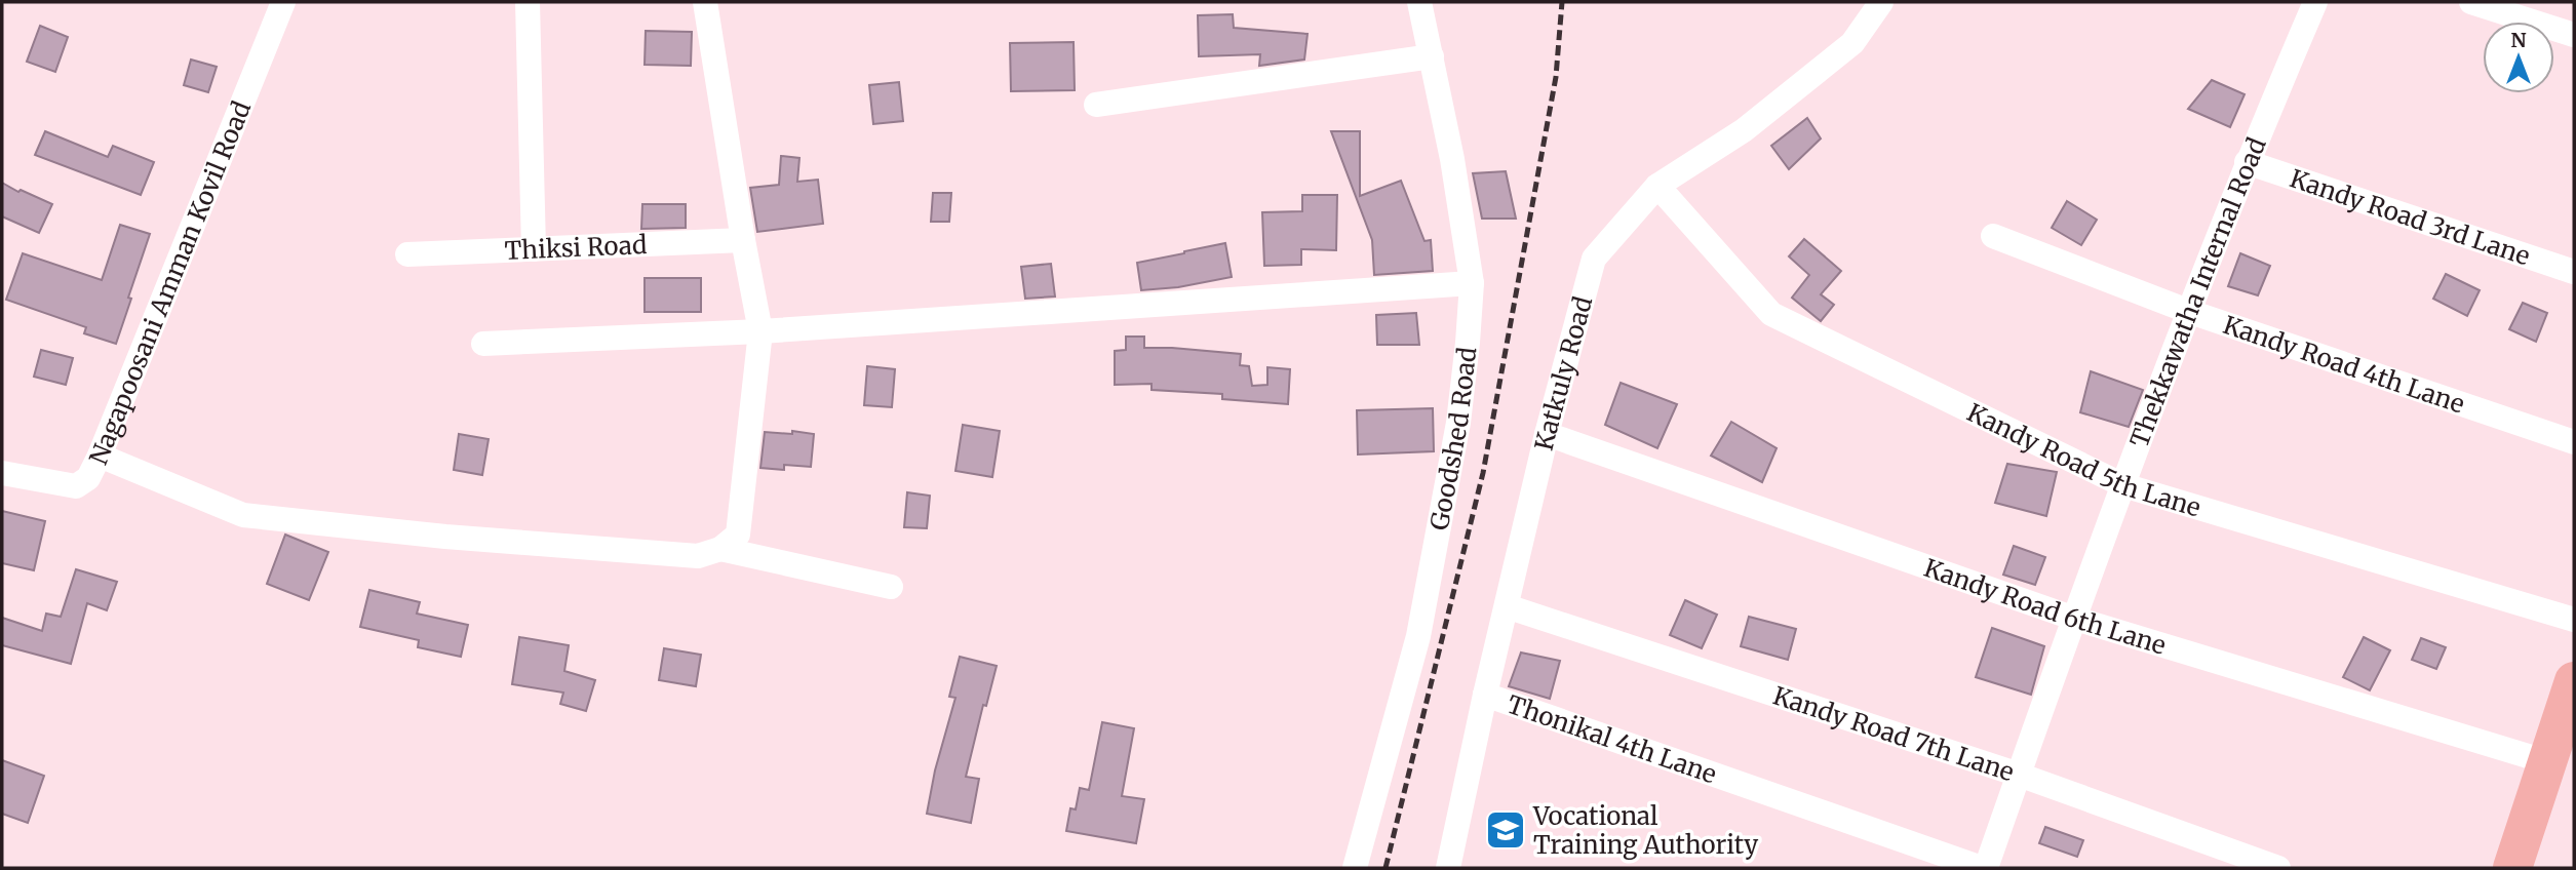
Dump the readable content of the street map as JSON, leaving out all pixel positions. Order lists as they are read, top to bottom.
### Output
{
  "streets": {
    "street": [
      "Kandy Road 3rd Lane",
      "Thiksi Road",
      "Nagapoosani Amman Kovil Road",
      "Thekkawatha Internal Road",
      "Kandy Road 4th Lane",
      "Katkuly Road",
      "Goodshed Road",
      "Kandy Road 5th Lane",
      "Kandy Road 6th Lane",
      "Kandy Road 7th Lane",
      "Thonikal 4th Lane"
    ]
  },
  "crossings": [
    ["Kandy Road 3rd Lane", "Thekkawatha Internal Road"],
    ["Thekkawatha Internal Road", "Kandy Road 4th Lane"],
    ["Thekkawatha Internal Road", "Kandy Road 5th Lane"],
    ["Thekkawatha Internal Road", "Kandy Road 6th Lane"],
    ["Thekkawatha Internal Road", "Kandy Road 7th Lane"],
    ["Thekkawatha Internal Road", "Thonikal 4th Lane"],
    ["Katkuly Road", "Kandy Road 5th Lane"],
    ["Katkuly Road", "Kandy Road 6th Lane"],
    ["Katkuly Road", "Kandy Road 7th Lane"],
    ["Katkuly Road", "Thonikal 4th Lane"]
  ],
  "places": {
    "school or university": ["Vocational Training Authority"]
  },
  "north": "top"
}
